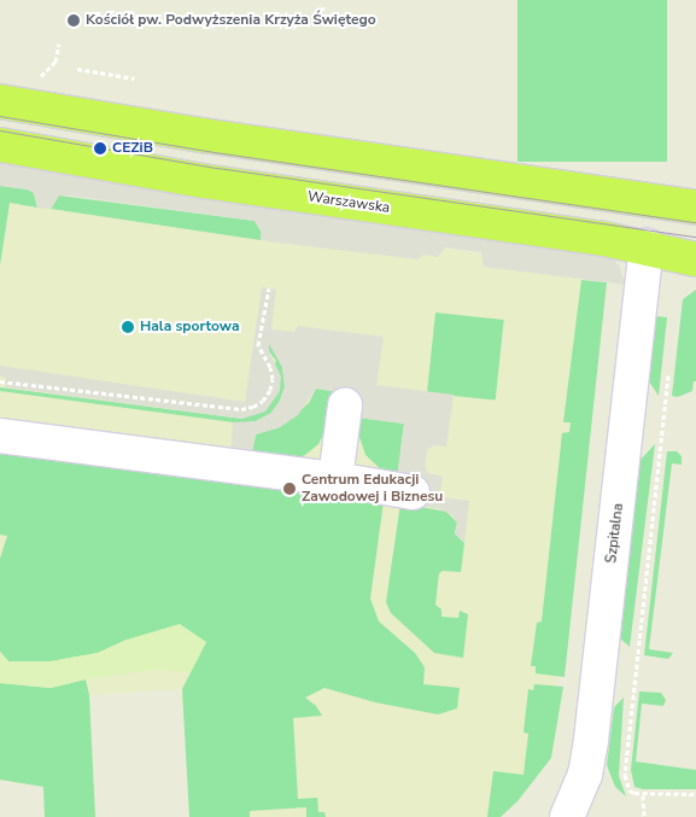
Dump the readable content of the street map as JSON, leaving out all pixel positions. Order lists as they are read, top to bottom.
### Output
{
  "streets": {
    "main road": ["Warszawska"],
    "street": ["Szpitalna"]
  },
  "crossings": [
    ["Warszawska", "Szpitalna"]
  ],
  "places": [
    "Kościół pw. Podwyższenia Krzyża Świętego",
    "CEZiB",
    "Hala sportowa",
    "Centrum Edukacji Zawodowej i Biznesu"
  ]
}
